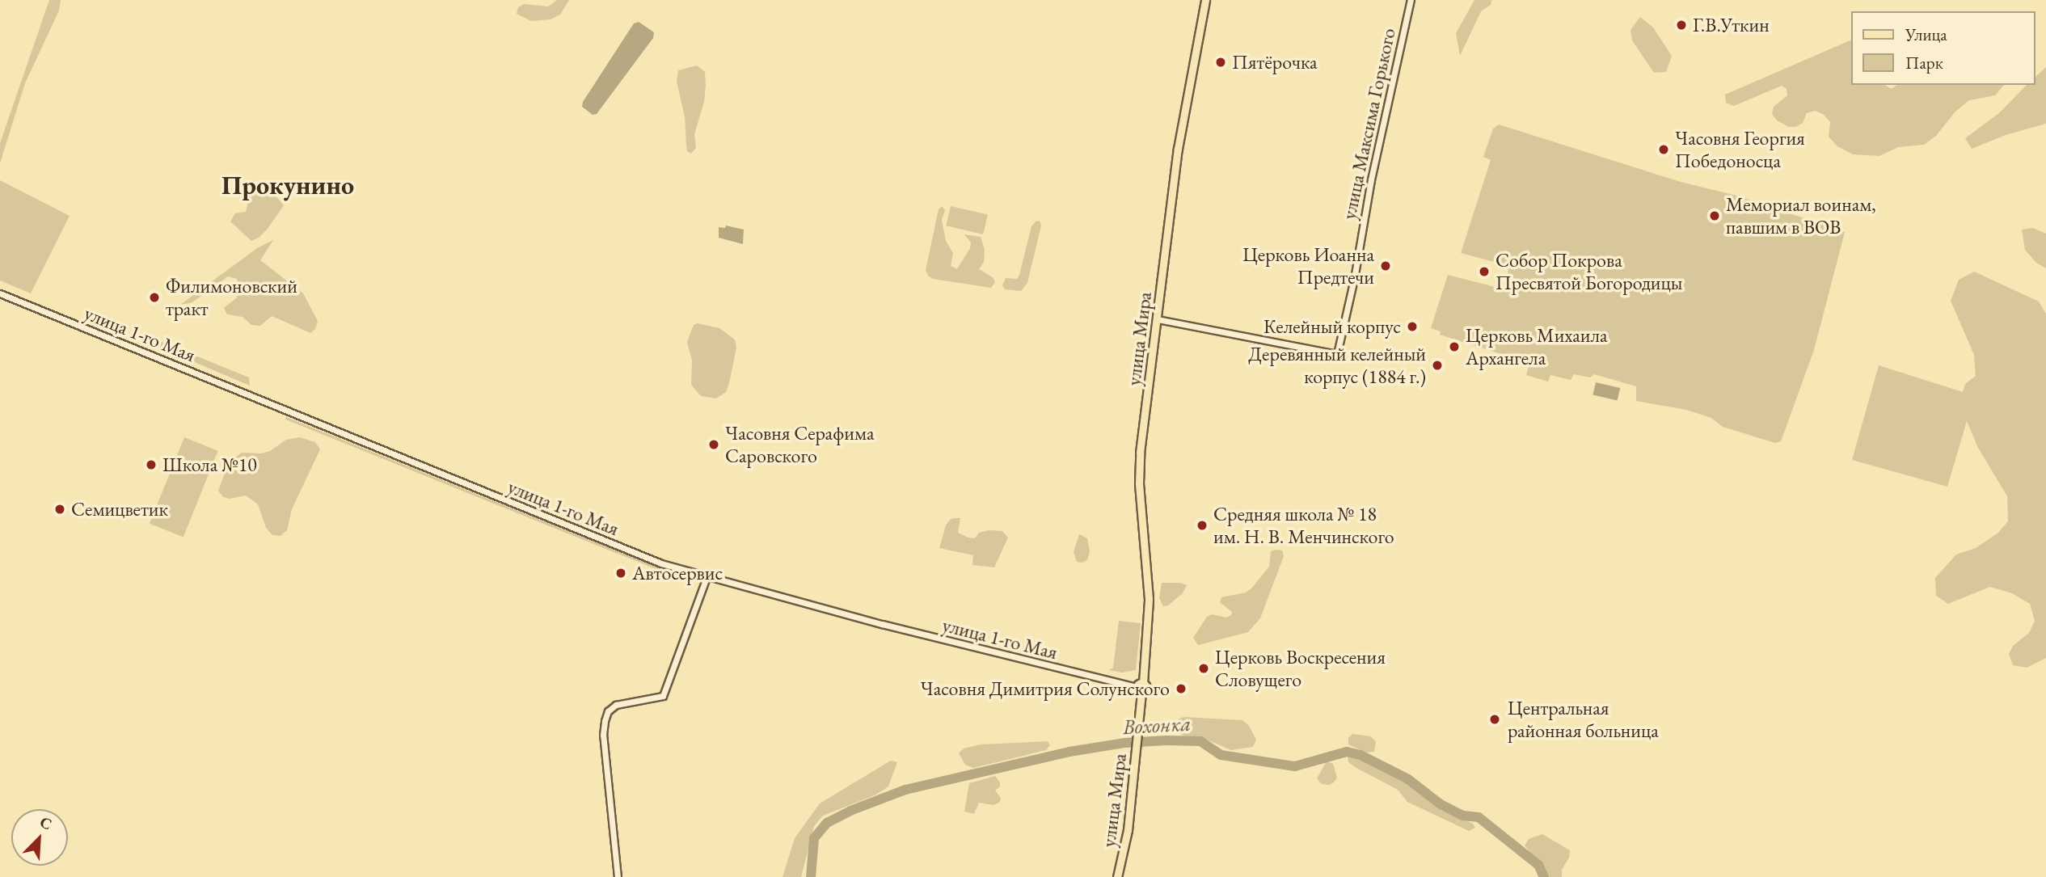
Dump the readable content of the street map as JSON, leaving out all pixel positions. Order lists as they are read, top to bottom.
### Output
{
  "streets": {
    "main road": ["улица Мира"],
    "street": ["улица Максима Горького", "улица 1-го Мая"]
  },
  "crossings": [
    ["улица Максима Горького", "улица Мира"],
    ["улица 1-го Мая", "улица Мира"]
  ],
  "districts": ["Прокунино"],
  "water": ["Вохонка"],
  "places": [
    "Г.В.Уткин",
    "Пятёрочка",
    "Часовня Георгия Победоносца",
    "Мемориал воинам, павшим в ВОВ",
    "Церковь Иоанна Предтечи",
    "Собор Покрова Пресвятой Богородицы",
    "Филимоновский тракт",
    "Келейный корпус",
    "Церковь Михаила Архангела",
    "Деревянный келейный корпус (1884 г.)",
    "Часовня Серафима Саровского",
    "Школа №10",
    "Семицветик",
    "Средняя школа № 18 им. Н. В. Менчинского",
    "Автосервис",
    "Церковь Воскресения Словущего",
    "Часовня Димитрия Солунского",
    "Центральная районная больница"
  ],
  "legend": ["Улица", "Парк"],
  "north": "top right"
}
